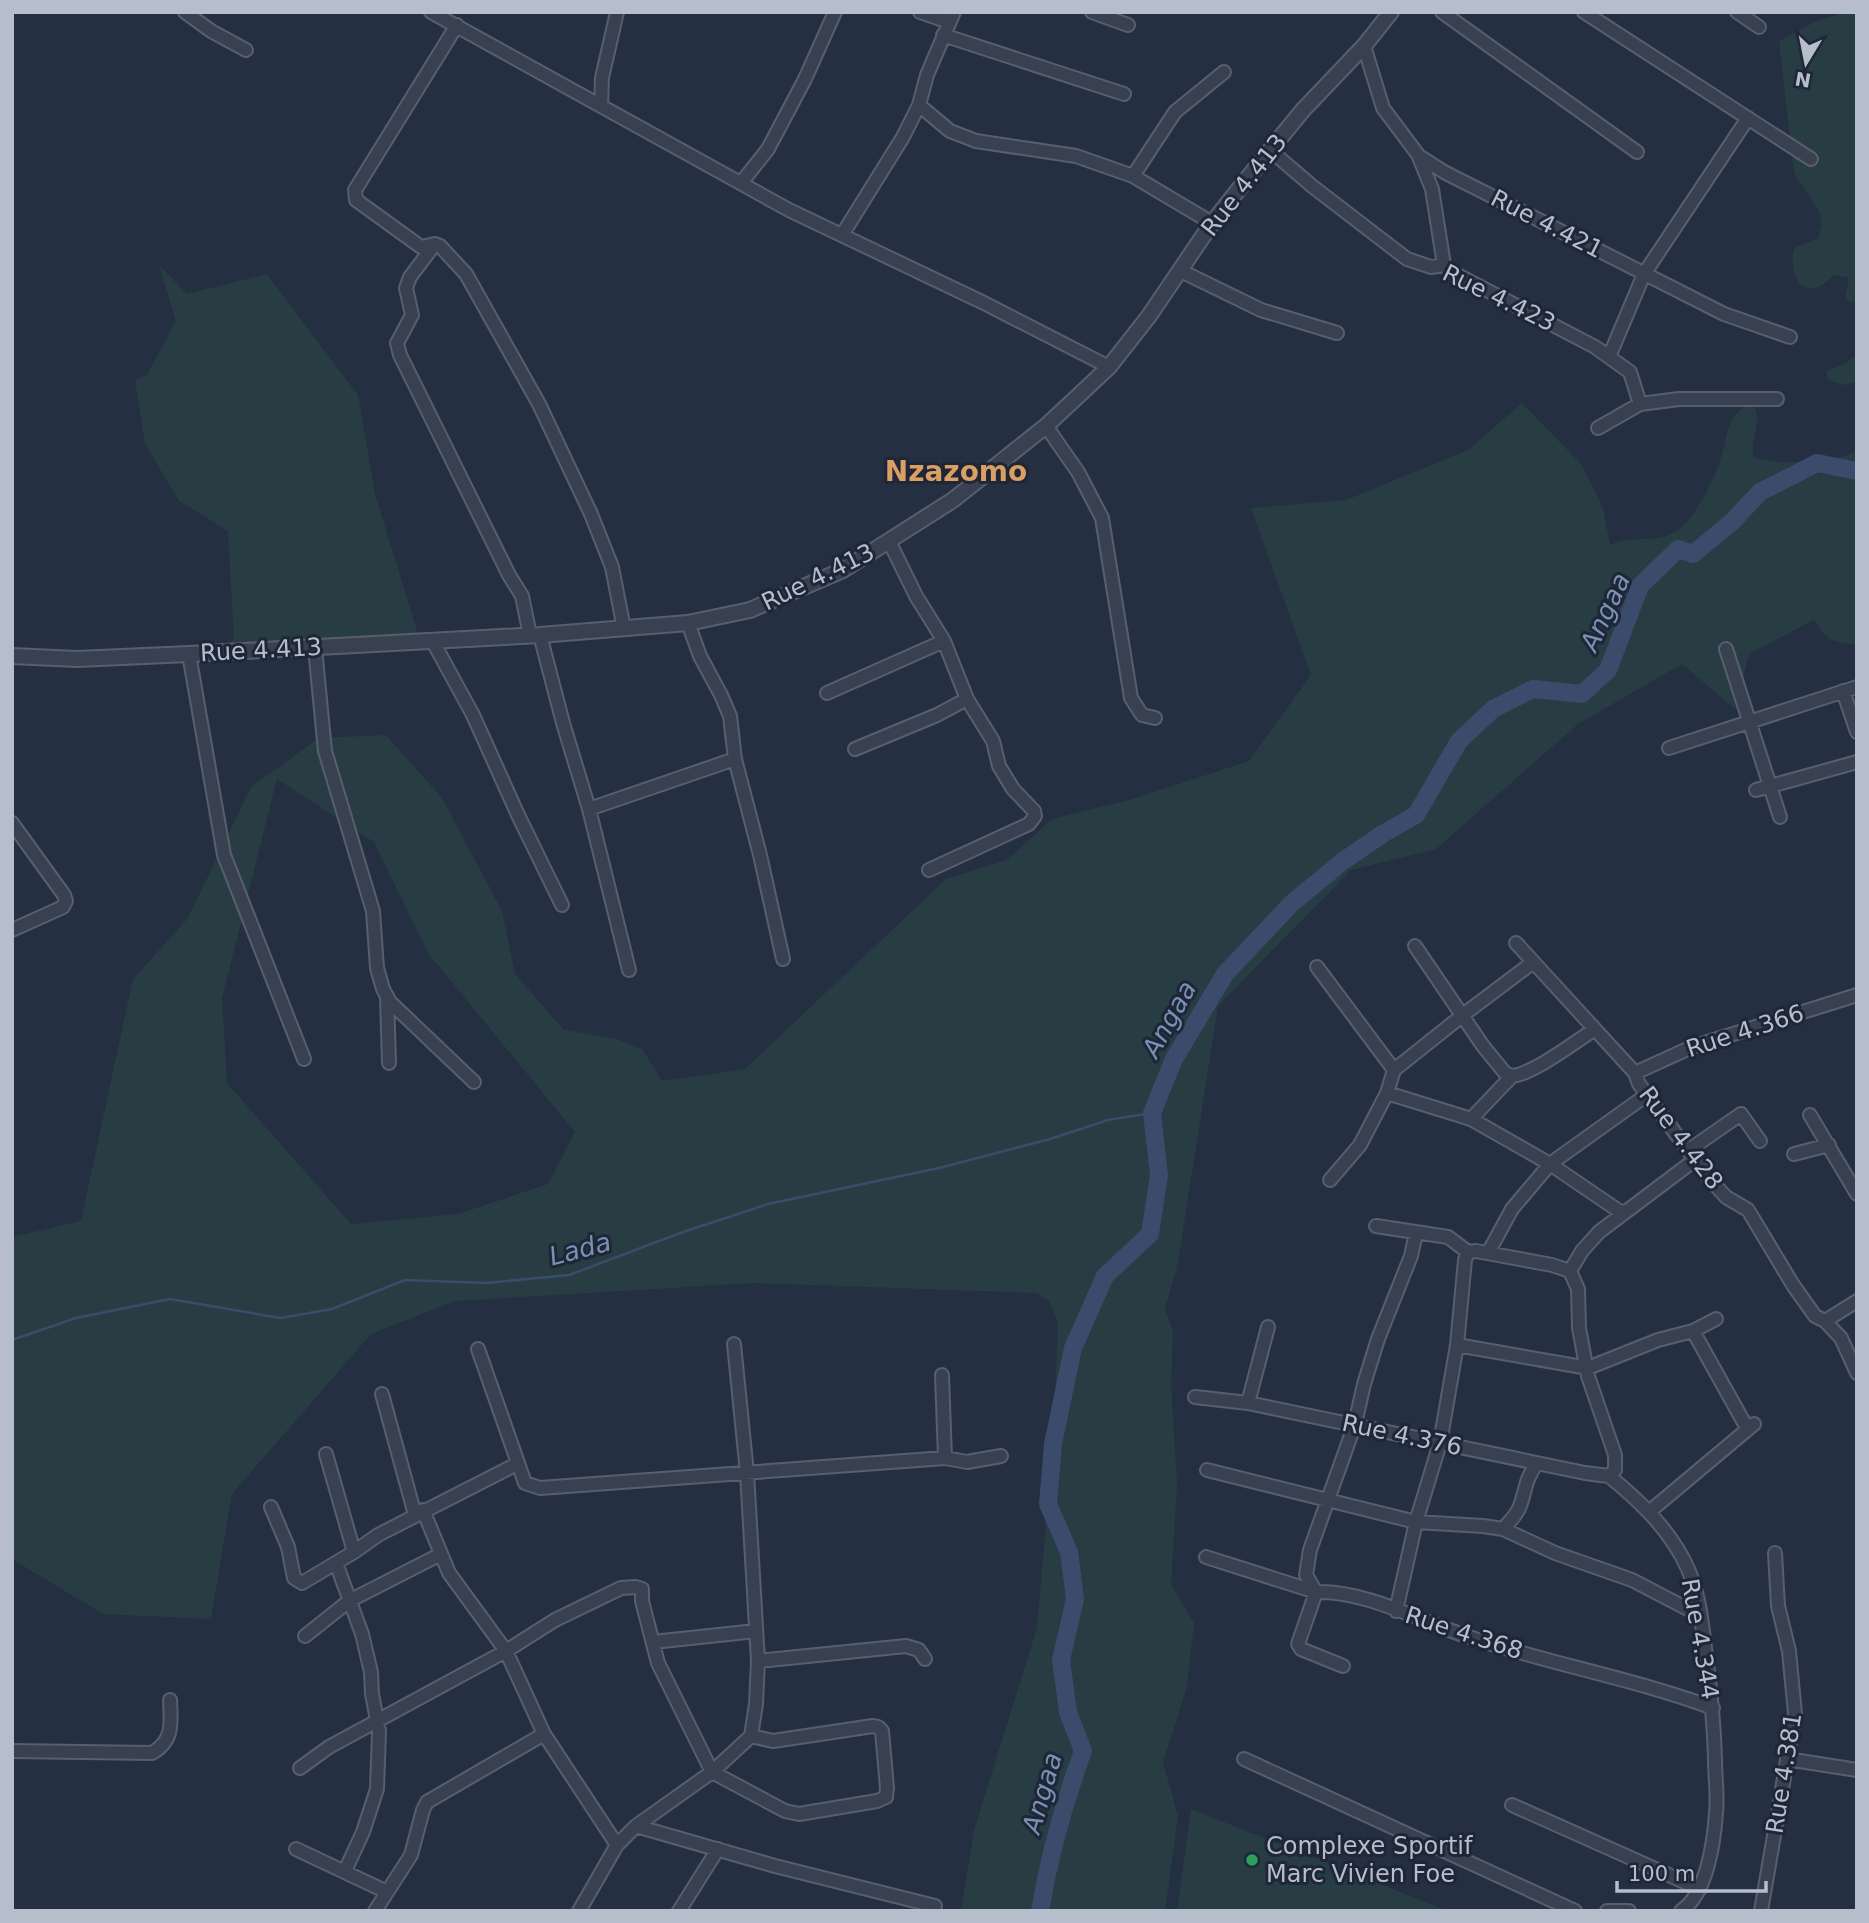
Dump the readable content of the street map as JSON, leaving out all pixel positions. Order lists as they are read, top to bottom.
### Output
{
  "streets": {
    "street": [
      "Rue 4.413",
      "Rue 4.421",
      "Rue 4.423",
      "Rue 4.366",
      "Rue 4.428",
      "Rue 4.376",
      "Rue 4.368",
      "Rue 4.344",
      "Rue 4.381"
    ]
  },
  "crossings": [
    ["Rue 4.413", "Rue 4.421"],
    ["Rue 4.413", "Rue 4.423"],
    ["Rue 4.366", "Rue 4.428"],
    ["Rue 4.376", "Rue 4.344"],
    ["Rue 4.368", "Rue 4.344"]
  ],
  "districts": ["Nzazomo"],
  "water": ["Angaa", "Lada"],
  "places": ["Complexe Sportif Marc Vivien Foe"],
  "scale_bar": "100 m",
  "north": "bottom"
}
